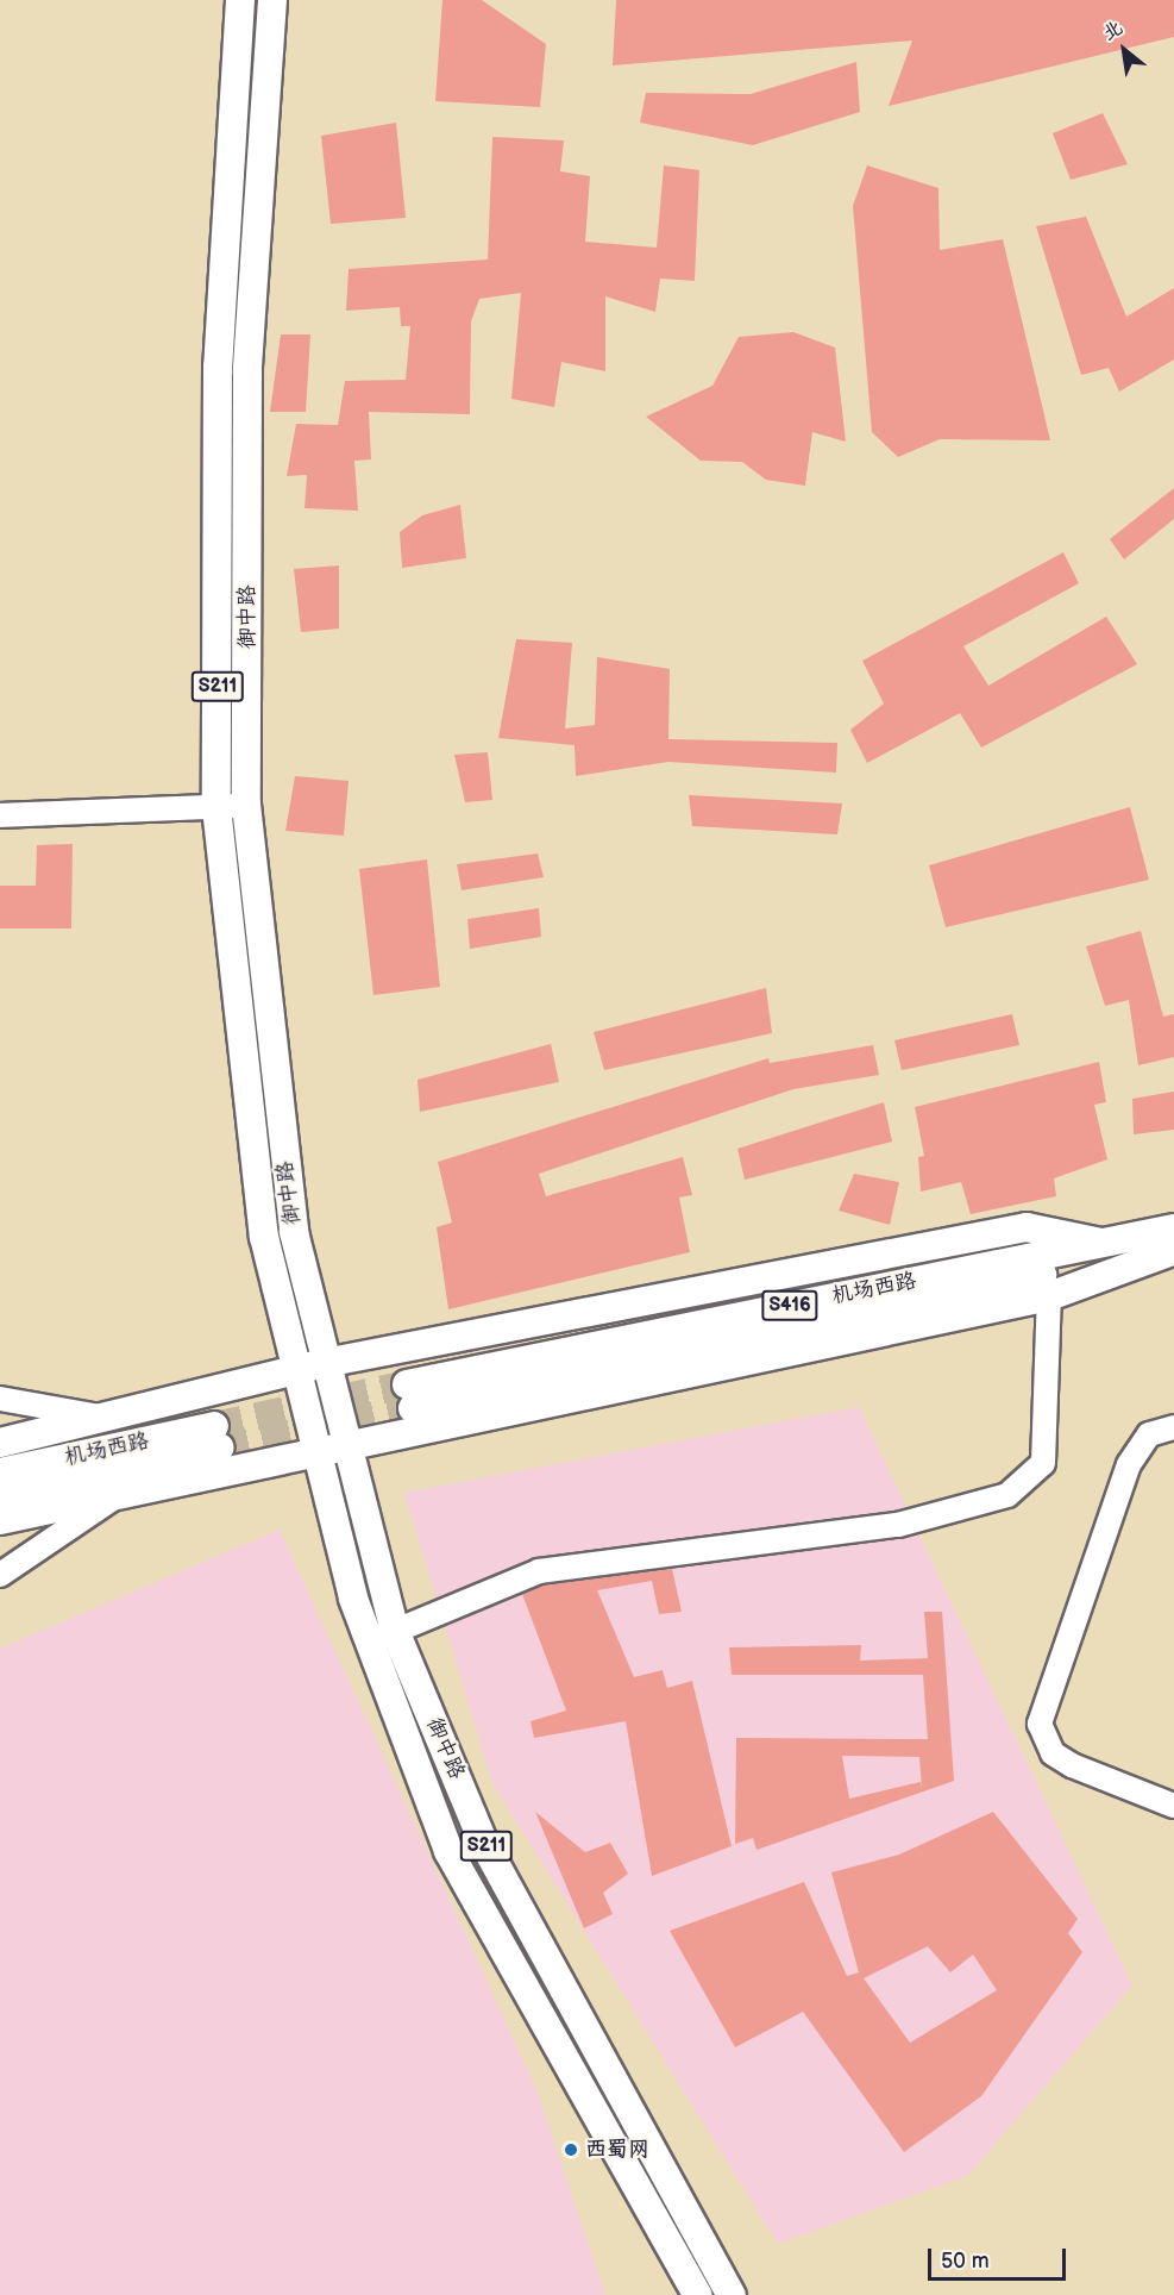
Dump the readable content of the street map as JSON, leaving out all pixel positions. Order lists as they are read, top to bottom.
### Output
{
  "streets": {
    "main road": [
      "御中路",
      "S211",
      "机场西路",
      "S416"
    ]
  },
  "places": ["西蜀网"],
  "scale_bar": "50 m",
  "north": "top left"
}
